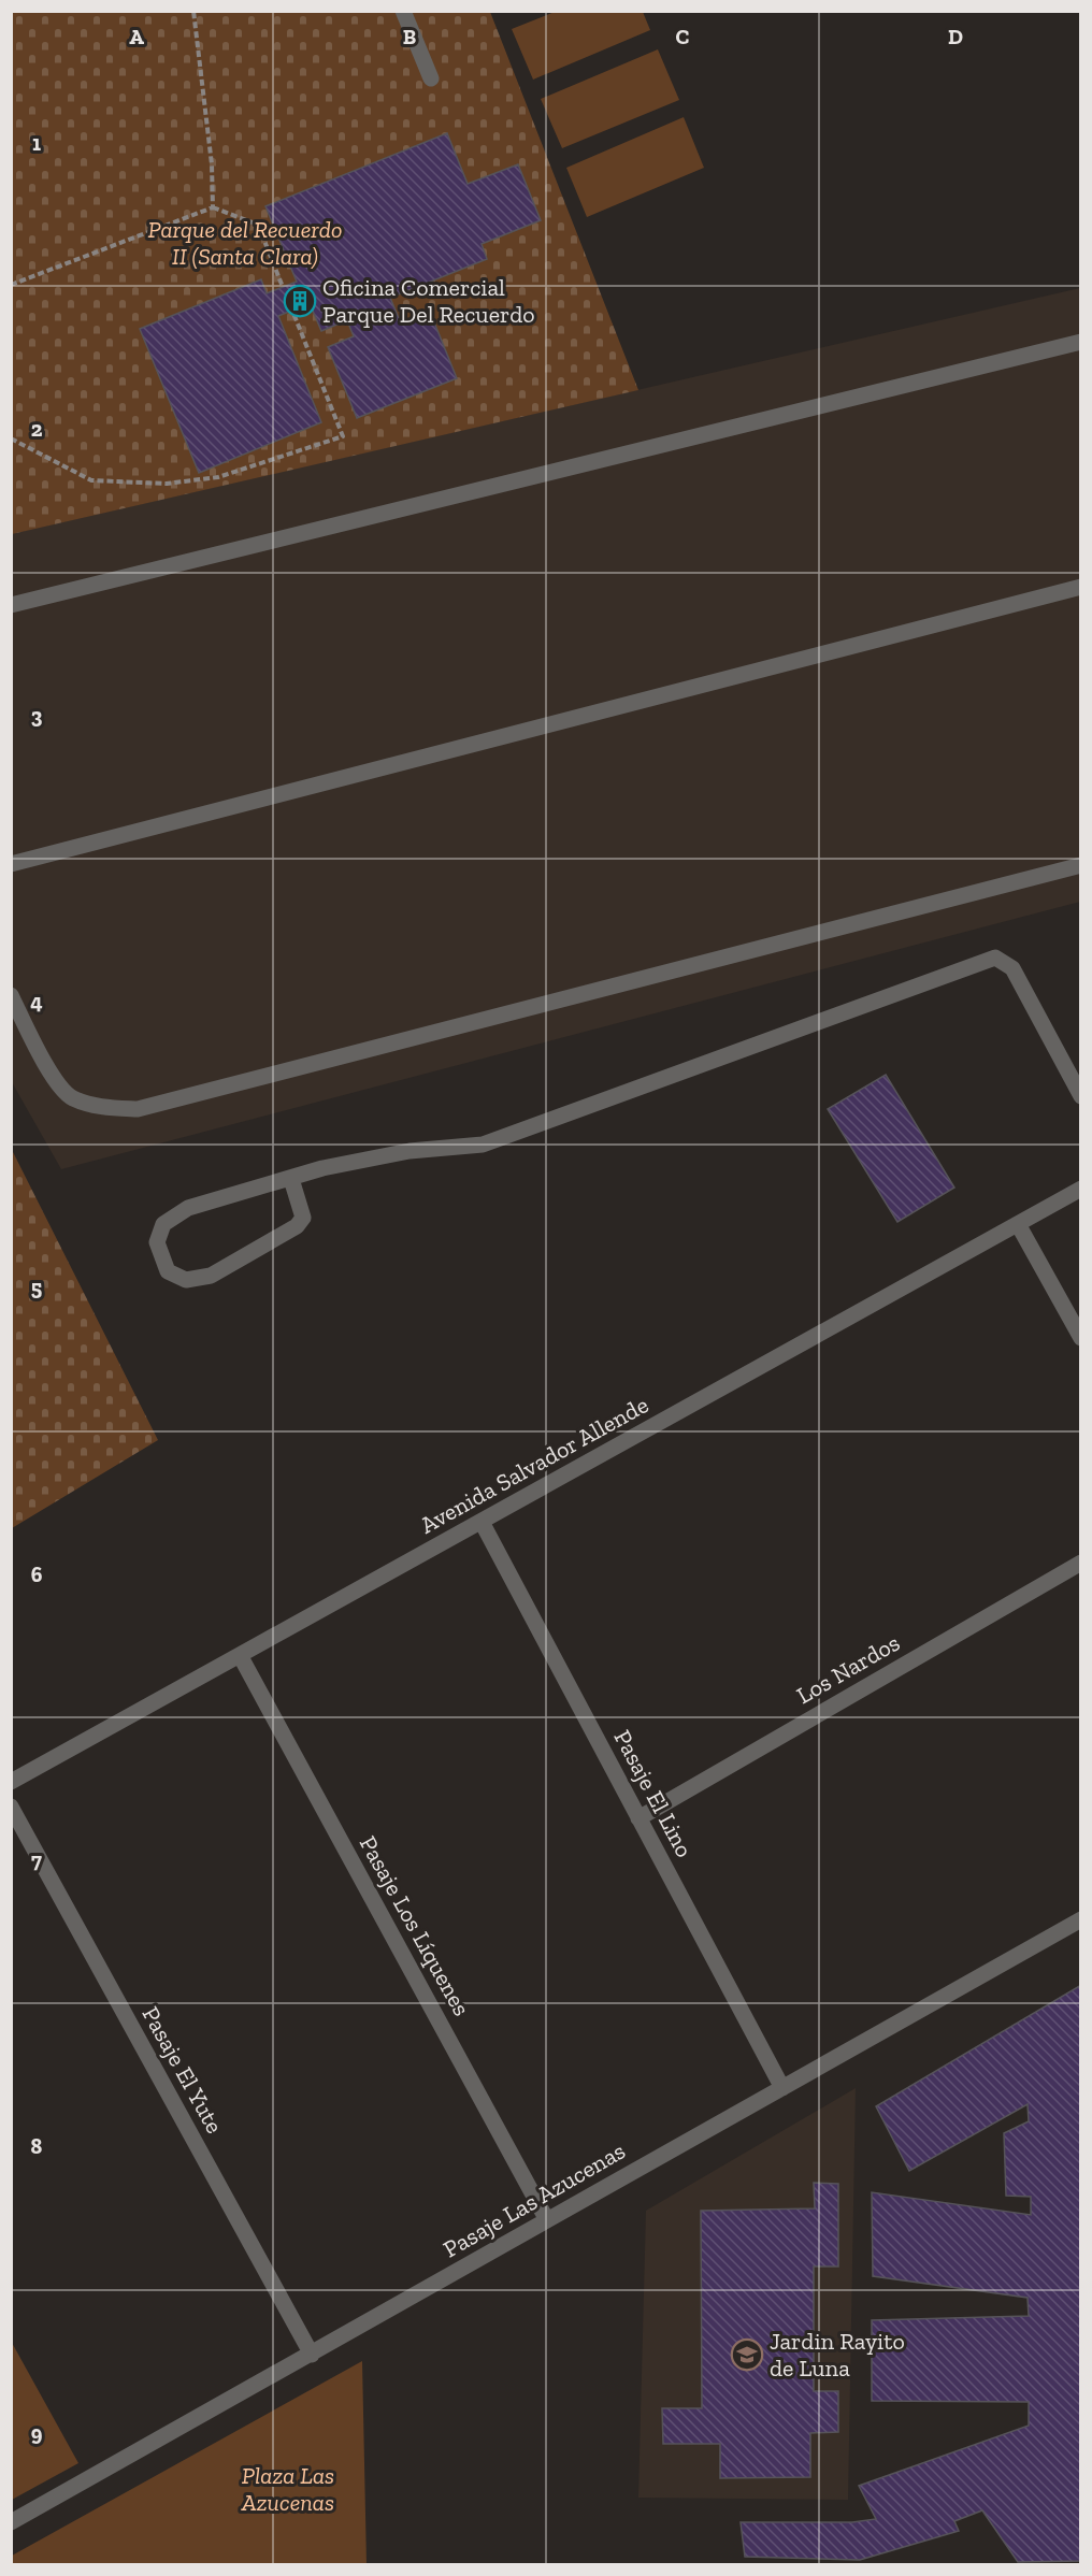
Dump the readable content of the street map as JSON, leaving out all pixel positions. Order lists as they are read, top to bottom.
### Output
{
  "streets": {
    "street": [
      "Avenida Salvador Allende",
      "Los Nardos",
      "Pasaje El Lino",
      "Pasaje Los Líquenes",
      "Pasaje El Yute",
      "Pasaje Las Azucenas"
    ]
  },
  "crossings": [
    ["Avenida Salvador Allende", "Pasaje El Lino"],
    ["Avenida Salvador Allende", "Pasaje Los Líquenes"],
    ["Los Nardos", "Pasaje El Lino"],
    ["Pasaje El Lino", "Pasaje Las Azucenas"],
    ["Pasaje Los Líquenes", "Pasaje Las Azucenas"],
    ["Pasaje El Yute", "Pasaje Las Azucenas"]
  ],
  "parks": ["Parque del Recuerdo II (Santa Clara)", "Plaza Las Azucenas"],
  "places": {
    "building": ["Oficina Comercial Parque Del Recuerdo"],
    "school or university": ["Jardin Rayito de Luna"]
  },
  "grid": {
    "columns": [
      "A",
      "B",
      "C",
      "D"
    ],
    "rows": [
      "1",
      "2",
      "3",
      "4",
      "5",
      "6",
      "7",
      "8",
      "9"
    ]
  }
}
